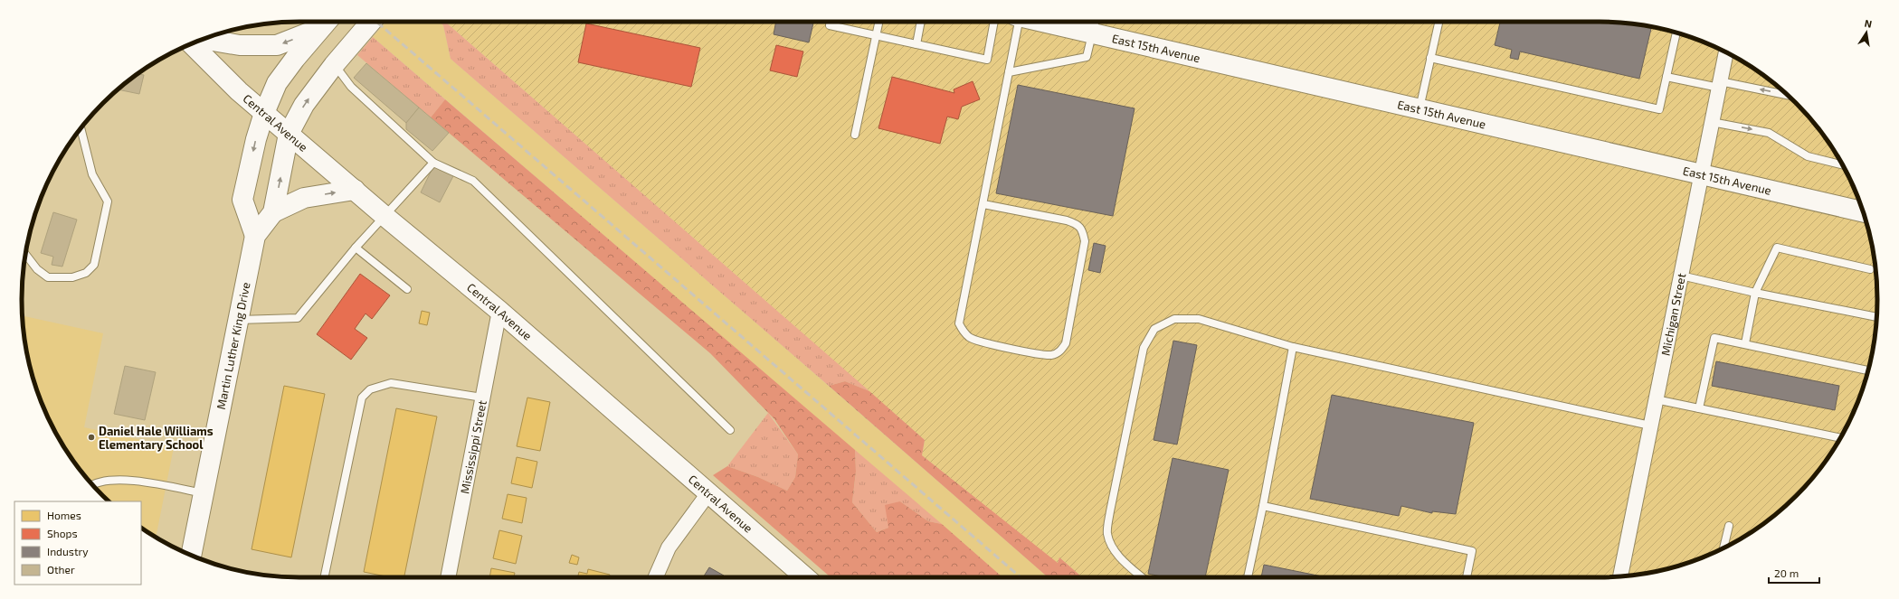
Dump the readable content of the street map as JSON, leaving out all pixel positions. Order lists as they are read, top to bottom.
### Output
{
  "streets": {
    "main road": ["East 15th Avenue", "Central Avenue", "Martin Luther King Drive"],
    "street": ["Michigan Street", "Mississippi Street"]
  },
  "crossings": [
    ["East 15th Avenue", "Michigan Street"],
    ["Central Avenue", "Martin Luther King Drive"],
    ["Central Avenue", "Mississippi Street"]
  ],
  "places": ["Daniel Hale Williams Elementary School"],
  "legend": [
    "Homes",
    "Shops",
    "Industry",
    "Other"
  ],
  "scale_bar": "20 m",
  "north": "top"
}
